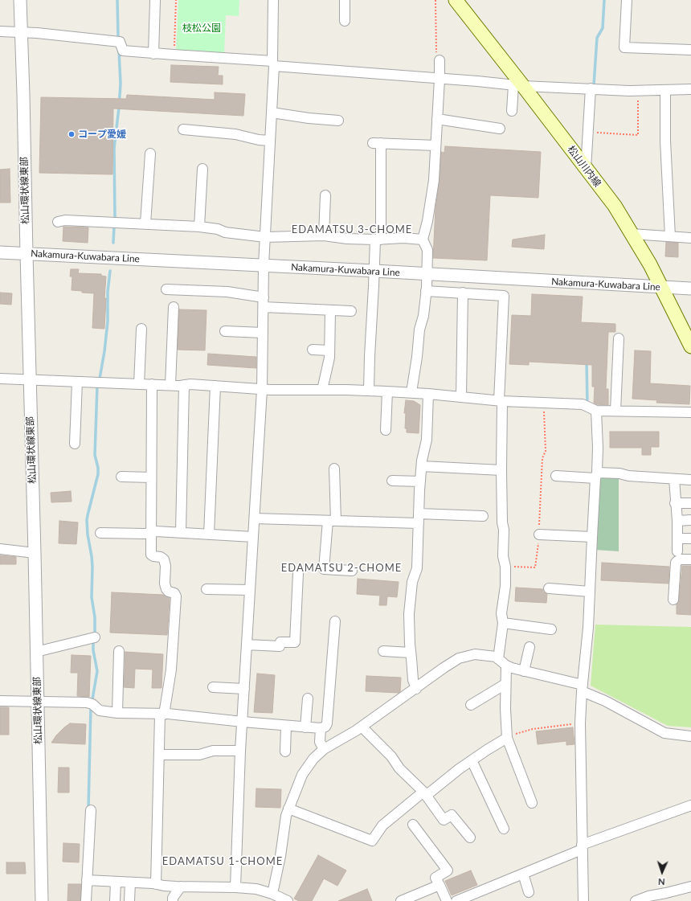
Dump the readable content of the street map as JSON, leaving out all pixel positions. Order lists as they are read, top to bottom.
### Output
{
  "streets": {
    "main road": ["松山川内線"],
    "street": ["松山環状線東部", "Nakamura-Kuwabara Line"]
  },
  "crossings": [
    ["松山川内線", "Nakamura-Kuwabara Line"],
    ["松山環状線東部", "Nakamura-Kuwabara Line"]
  ],
  "districts": ["EDAMATSU 3-CHOME", "EDAMATSU 2-CHOME", "EDAMATSU 1-CHOME"],
  "parks": ["枝松公園"],
  "places": ["コープ愛媛"],
  "north": "bottom"
}
